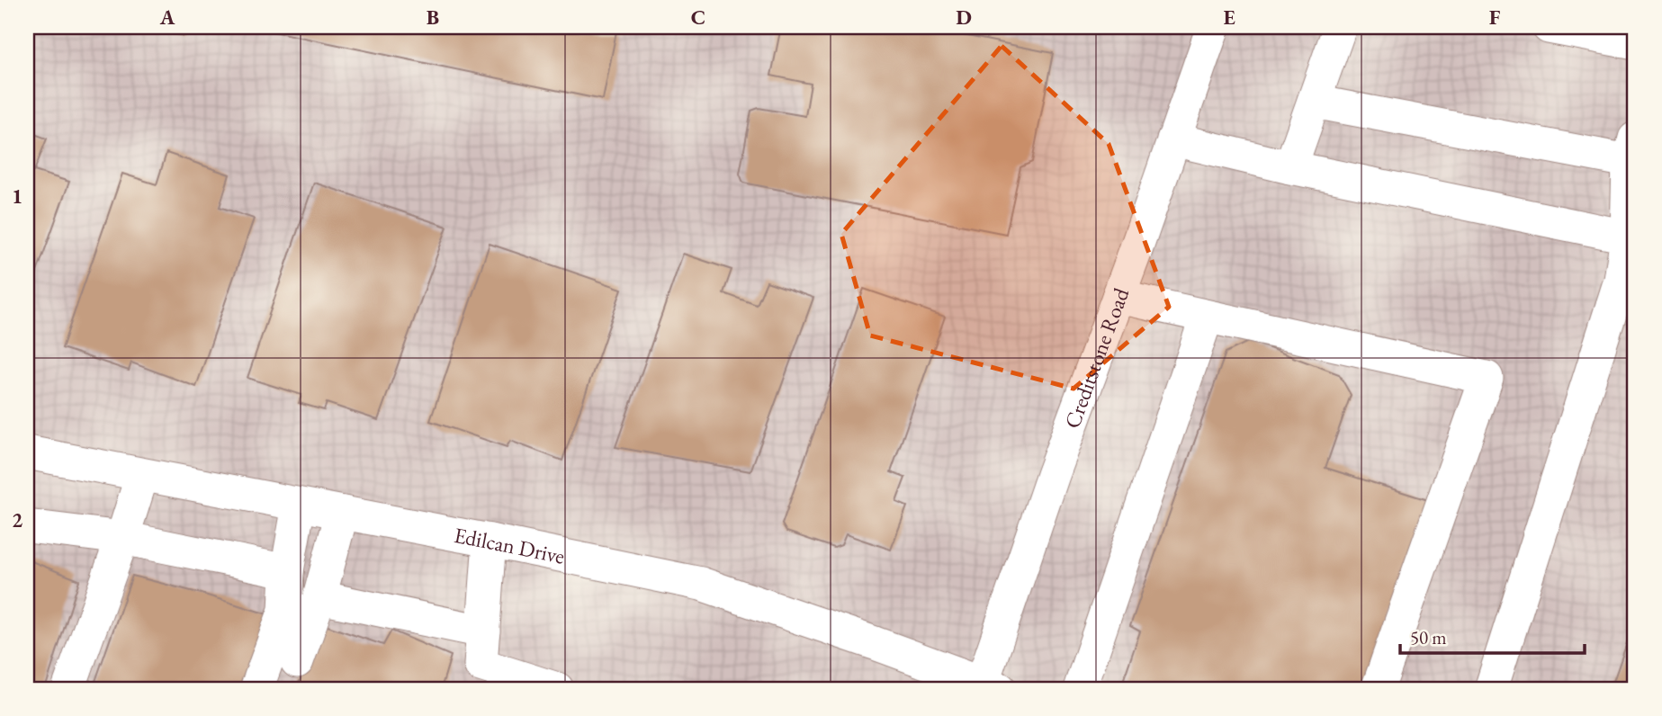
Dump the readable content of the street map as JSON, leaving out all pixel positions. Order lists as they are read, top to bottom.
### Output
{
  "streets": {
    "street": ["Creditstone Road", "Edilcan Drive"]
  },
  "crossings": [
    ["Creditstone Road", "Edilcan Drive"]
  ],
  "scale_bar": "50 m",
  "grid": {
    "columns": [
      "A",
      "B",
      "C",
      "D",
      "E",
      "F"
    ],
    "rows": ["1", "2"]
  }
}
